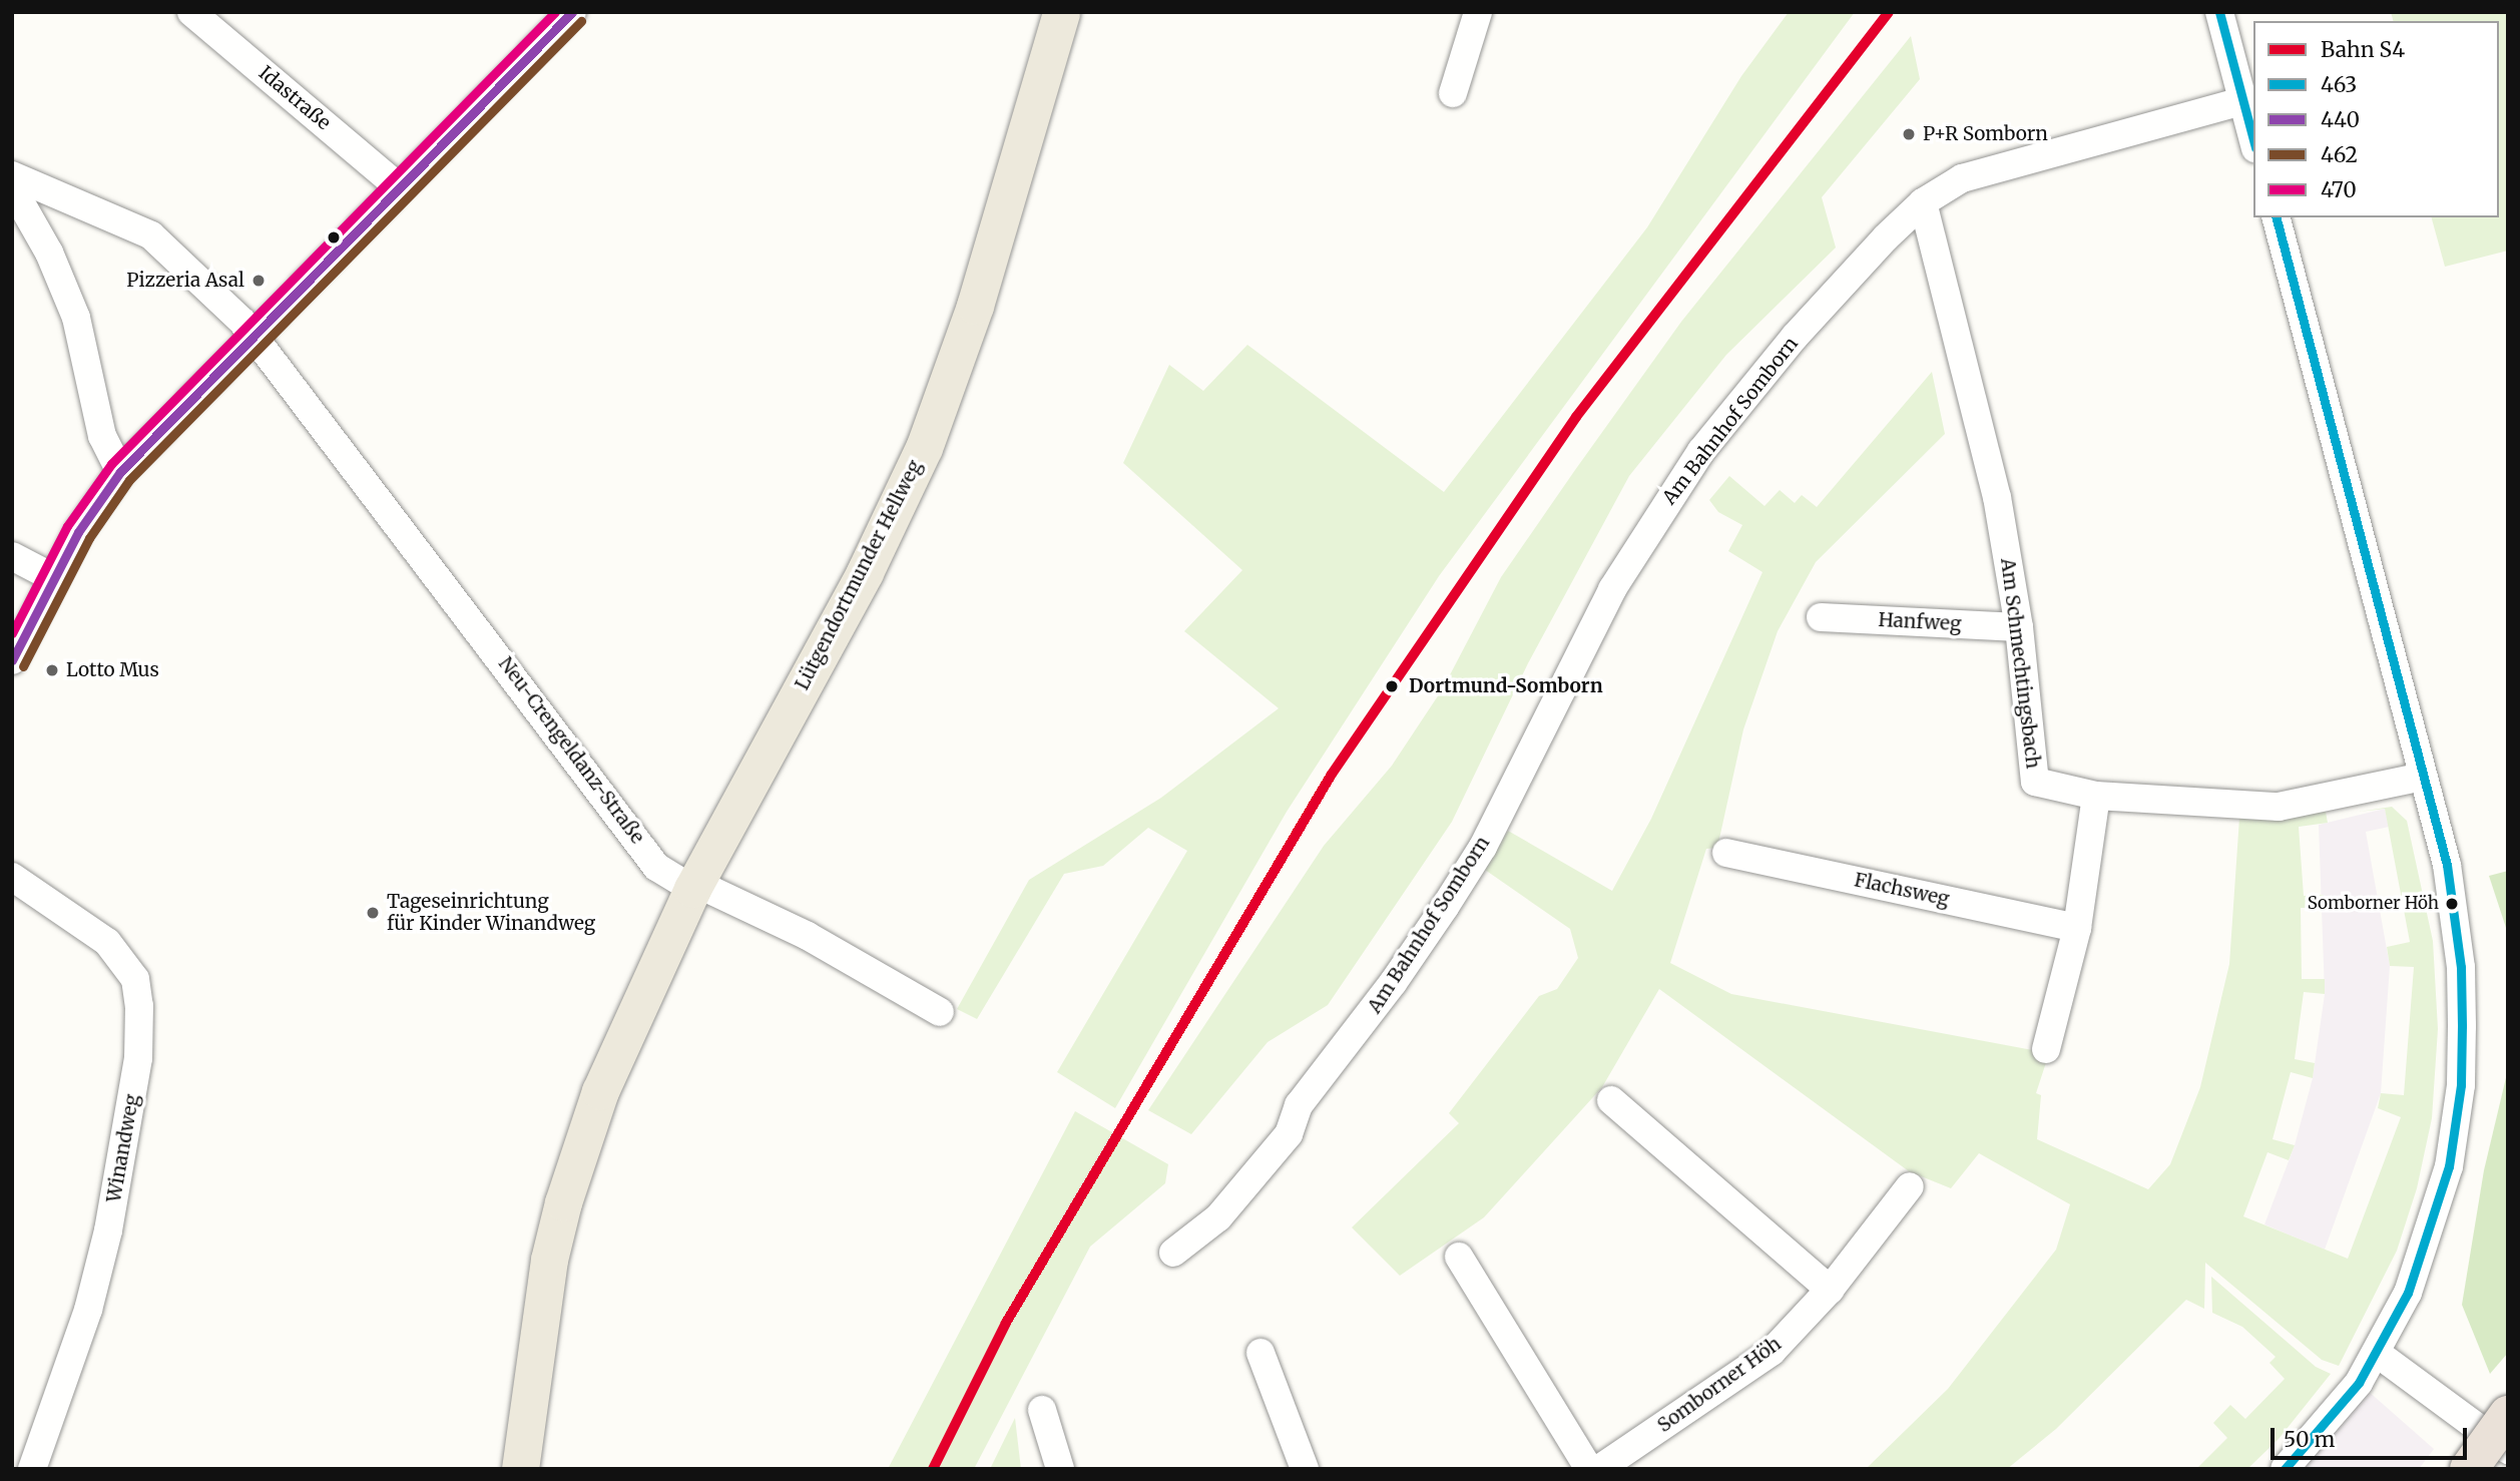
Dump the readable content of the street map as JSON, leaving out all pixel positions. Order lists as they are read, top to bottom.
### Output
{
  "streets": {
    "main road": ["Lütgendortmunder Hellweg"],
    "street": [
      "Idastraße",
      "Am Bahnhof Somborn",
      "Hanfweg",
      "Am Schmechtingsbach",
      "Neu-Crengeldanz-Straße",
      "Flachsweg",
      "Winandweg",
      "Somborner Höh"
    ]
  },
  "crossings": [
    ["Am Bahnhof Somborn", "Am Schmechtingsbach"],
    ["Lütgendortmunder Hellweg", "Neu-Crengeldanz-Straße"],
    ["Hanfweg", "Am Schmechtingsbach"]
  ],
  "places": [
    "P+R Somborn",
    "Pizzeria Asal",
    "Lotto Mus",
    "Dortmund-Somborn",
    "Somborner Höh",
    "Tageseinrichtung für Kinder Winandweg"
  ],
  "lines": [
    "rail line S4",
    "transit line 463",
    "transit line 440",
    "transit line 470",
    "transit line 462"
  ],
  "legend": [
    "Bahn S4",
    "463",
    "440",
    "462",
    "470"
  ],
  "scale_bar": "50 m"
}
